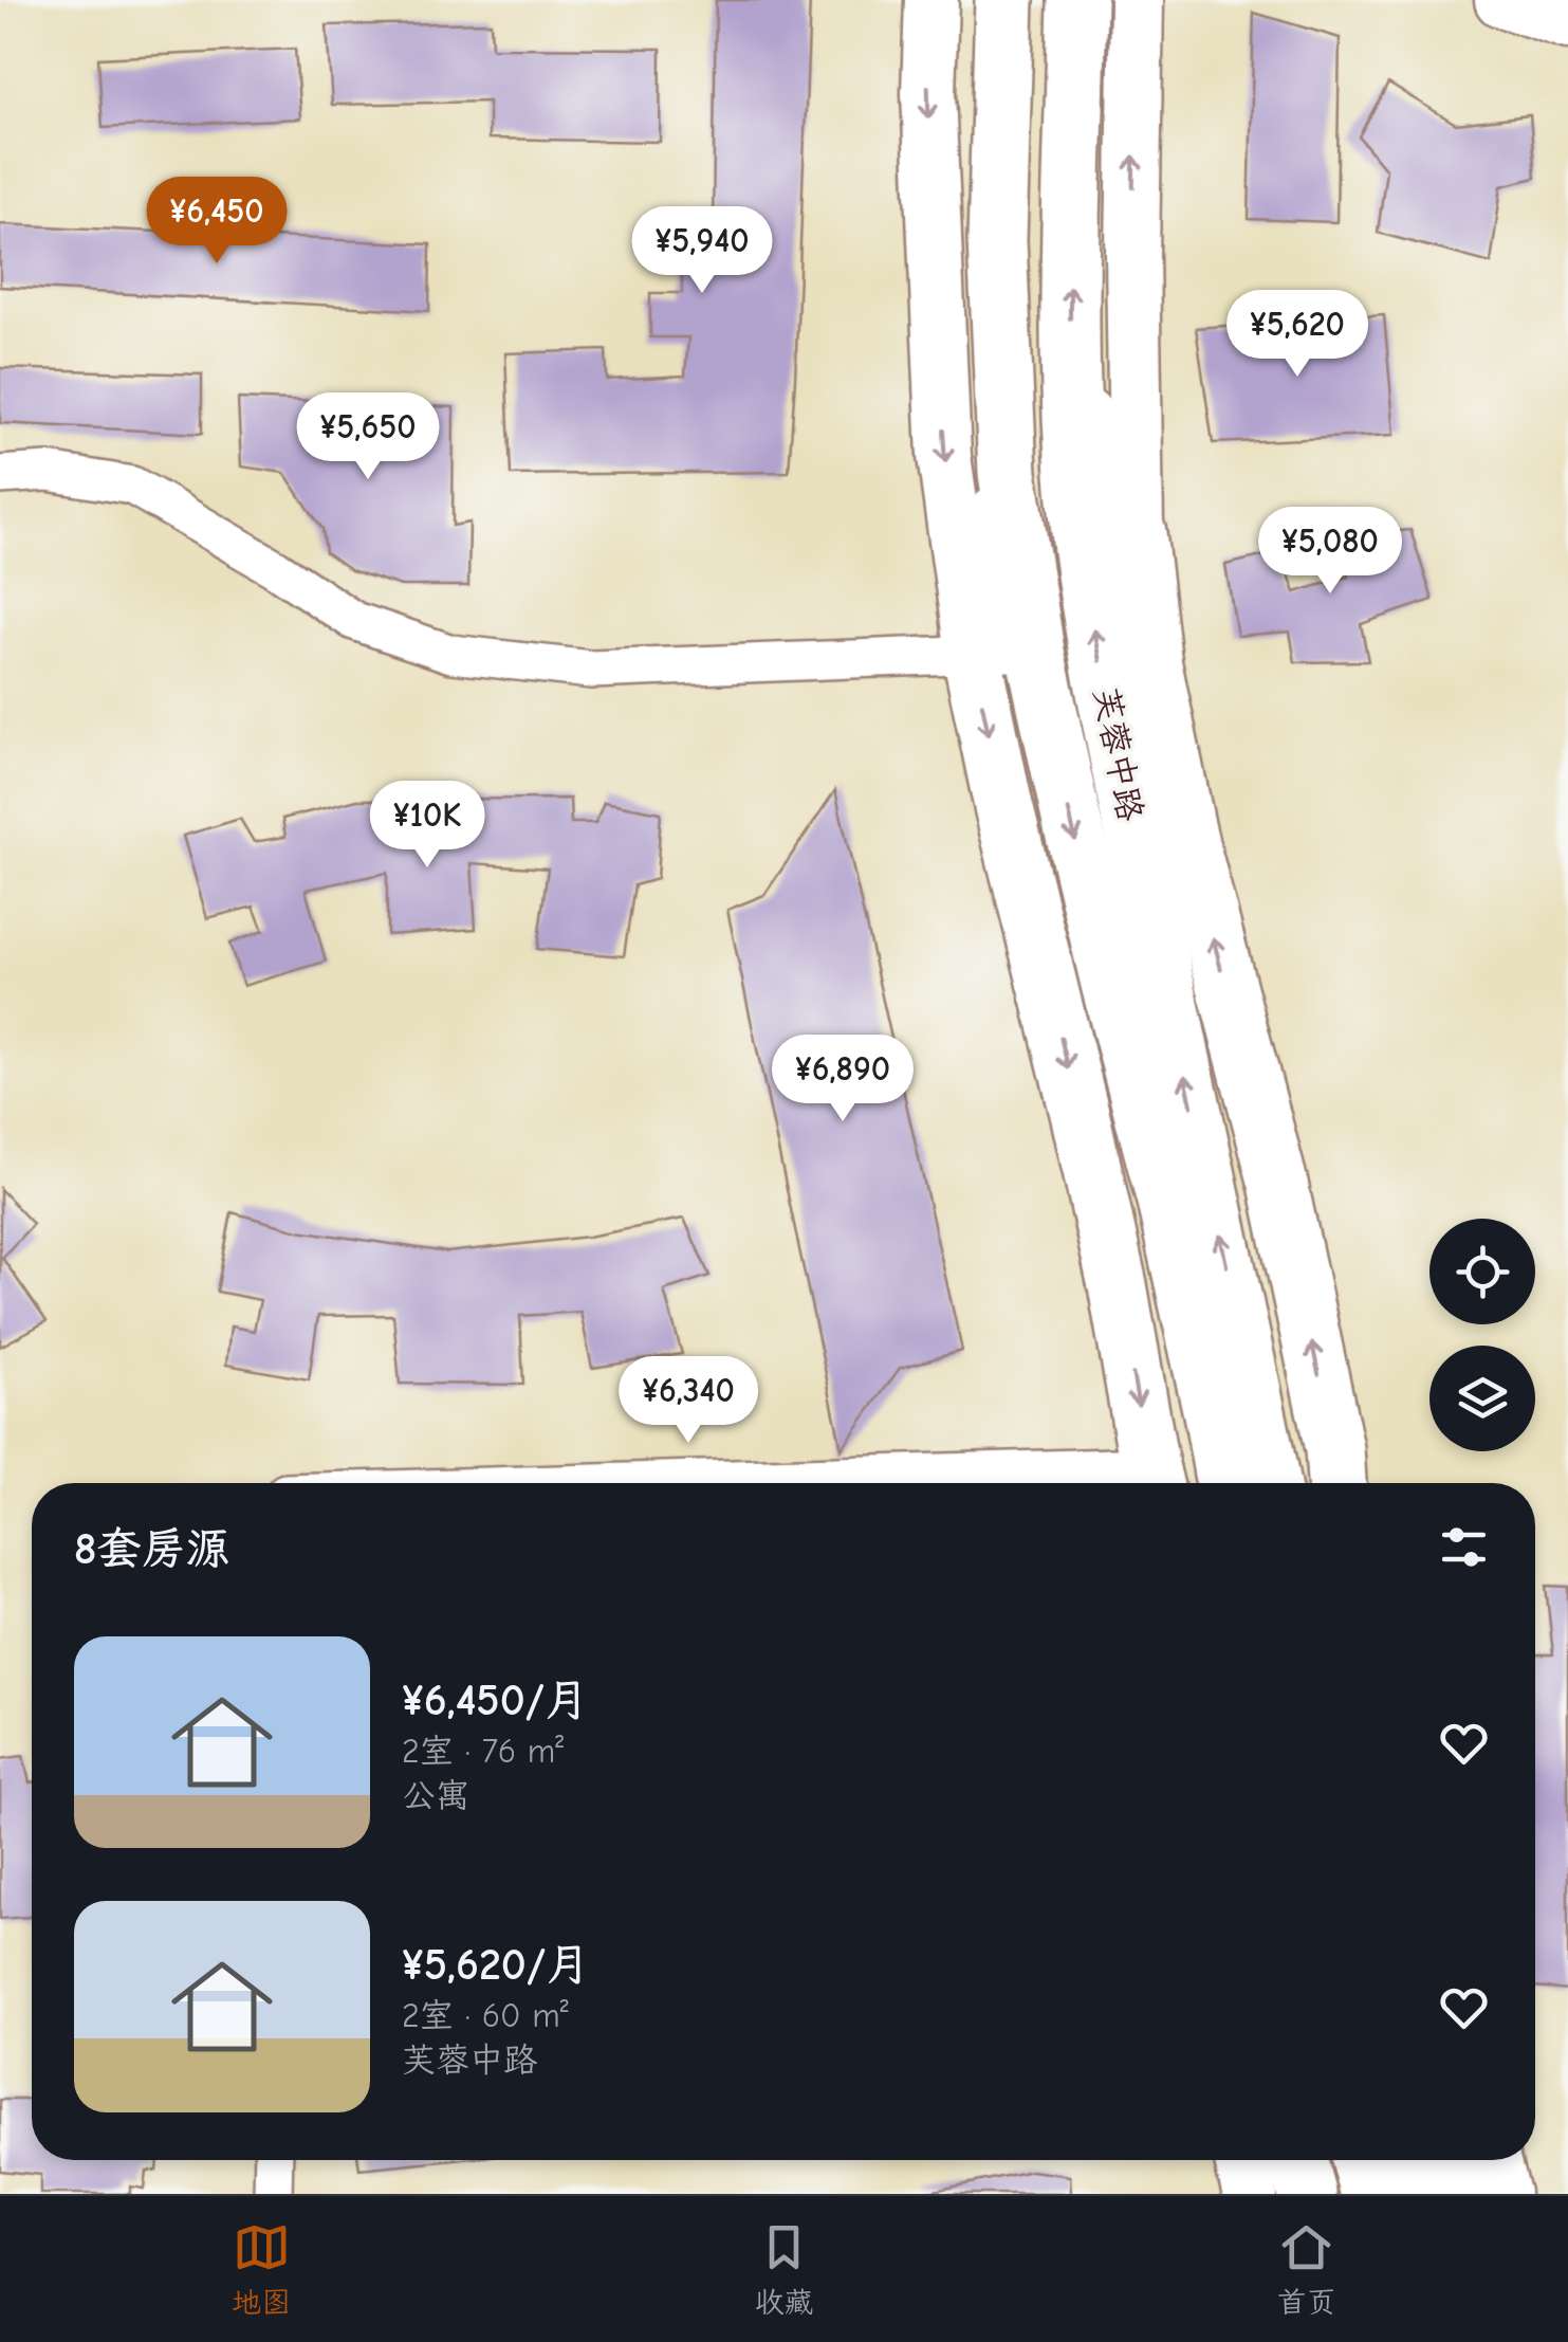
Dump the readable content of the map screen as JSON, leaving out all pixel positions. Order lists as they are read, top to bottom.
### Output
{
  "streets": {
    "main road": ["芙蓉中路"]
  },
  "page": {
    "price": [
      "¥6,450",
      "¥5,940",
      "¥5,620",
      "¥5,650",
      "¥5,080",
      "¥10K",
      "¥6,890",
      "¥6,340"
    ],
    "heading": "8套房源",
    "list": [
      {
        "name": "¥6,450/月",
        "note": "2室 · 76 m² · 公寓"
      },
      {
        "name": "¥5,620/月",
        "note": "2室 · 60 m² · 芙蓉中路"
      }
    ],
    "tabs": ["地图", "收藏", "首页"]
  }
}
